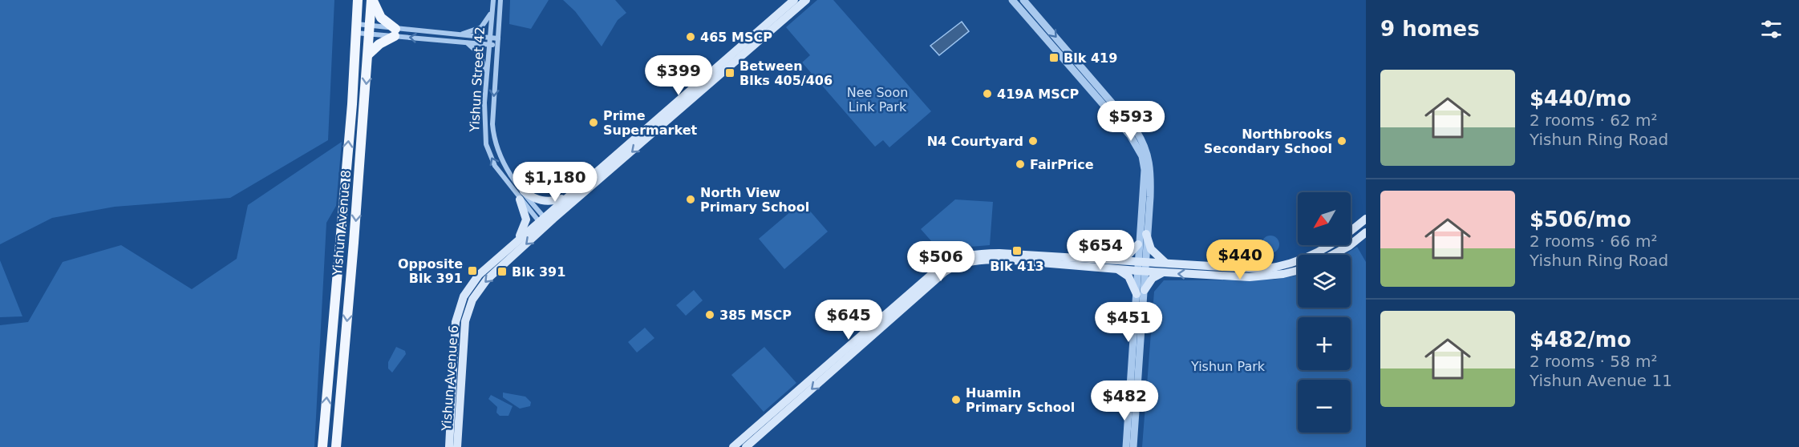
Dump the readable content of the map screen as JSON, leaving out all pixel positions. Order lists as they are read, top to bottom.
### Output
{
  "streets": {
    "main road": ["Yishun Avenue 8", "Yishun Avenue 6"],
    "street": ["Yishun Street 42"]
  },
  "crossings": [
    ["Yishun Street 42", "Yishun Avenue 6"]
  ],
  "parks": ["Nee Soon Link Park", "Yishun Park"],
  "places": {
    "other": [
      "465 MSCP",
      "419A MSCP",
      "Prime Supermarket",
      "N4 Courtyard",
      "Northbrooks Secondary School",
      "FairPrice",
      "North View Primary School",
      "385 MSCP",
      "Huamin Primary School"
    ],
    "transit": [
      "Blk 419",
      "Between Blks 405/406",
      "Blk 413",
      "Opposite Blk 391",
      "Blk 391"
    ]
  },
  "north": "bottom left",
  "page": {
    "heading": "9 homes",
    "price": [
      "$399",
      "$593",
      "$1,180",
      "$654",
      "$440",
      "$506",
      "$645",
      "$451",
      "$482"
    ],
    "list": [
      {
        "name": "$440/mo",
        "note": "2 rooms · 62 m² · Yishun Ring Road"
      },
      {
        "name": "$506/mo",
        "note": "2 rooms · 66 m² · Yishun Ring Road"
      },
      {
        "name": "$482/mo",
        "note": "2 rooms · 58 m² · Yishun Avenue 11"
      }
    ],
    "map_buttons": ["+", "−"]
  }
}
